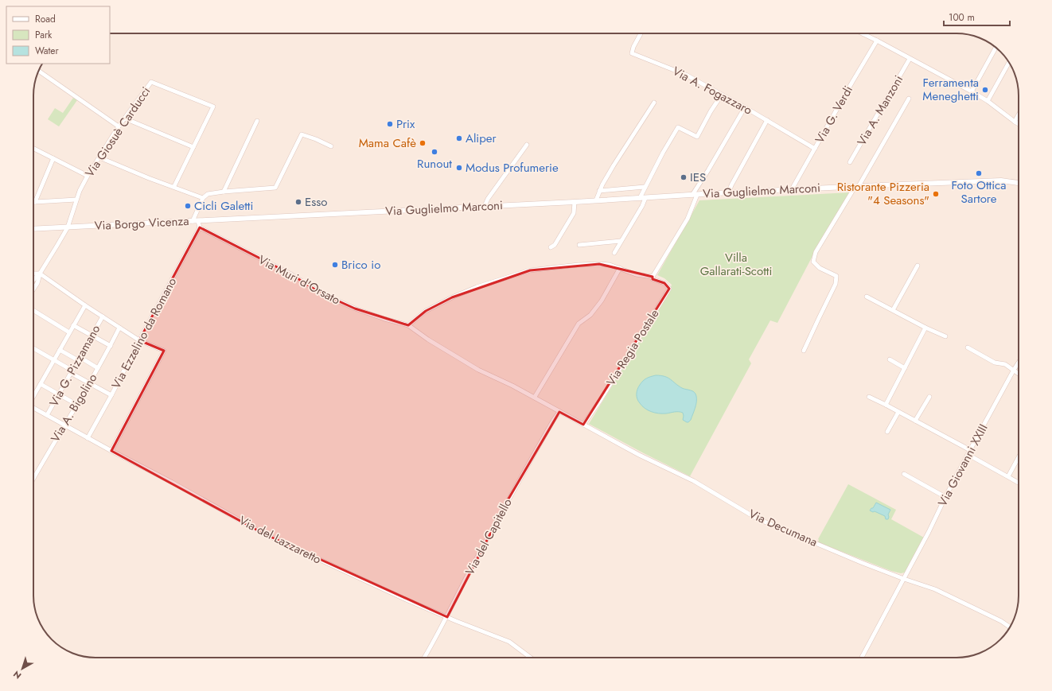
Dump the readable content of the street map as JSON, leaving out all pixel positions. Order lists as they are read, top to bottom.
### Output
{
  "streets": {
    "street": [
      "Via A. Fogazzaro",
      "Via A. Manzoni",
      "Via G. Verdi",
      "Via Giosuè Carducci",
      "Via Guglielmo Marconi",
      "Via Borgo Vicenza",
      "Via Muri d'Orsato",
      "Via Ezzelino da Romano",
      "Via Regia Postale",
      "Via G. Pizzamano",
      "Via A. Bigolino",
      "Via Giovanni XXIII",
      "Via Decumana",
      "Via del Capitello",
      "Via del Lazzaretto"
    ]
  },
  "crossings": [
    ["Via A. Fogazzaro", "Via G. Verdi"],
    ["Via G. Verdi", "Via Guglielmo Marconi"],
    ["Via Giosuè Carducci", "Via Borgo Vicenza"],
    ["Via Guglielmo Marconi", "Via Borgo Vicenza"],
    ["Via Muri d'Orsato", "Via Ezzelino da Romano"],
    ["Via Muri d'Orsato", "Via Regia Postale"],
    ["Via Muri d'Orsato", "Via Decumana"],
    ["Via Ezzelino da Romano", "Via del Lazzaretto"],
    ["Via Regia Postale", "Via Decumana"],
    ["Via G. Pizzamano", "Via del Lazzaretto"],
    ["Via A. Bigolino", "Via del Lazzaretto"],
    ["Via Giovanni XXIII", "Via Decumana"],
    ["Via Decumana", "Via del Capitello"],
    ["Via del Capitello", "Via del Lazzaretto"]
  ],
  "parks": ["Villa Gallarati-Scotti"],
  "places": [
    "Ferramenta Meneghetti",
    "Prix",
    "Aliper",
    "Mama Cafè",
    "Runout",
    "Modus Profumerie",
    "Foto Ottica Sartore",
    "IES",
    "Ristorante Pizzeria \"4 Seasons\"",
    "Esso",
    "Cicli Galetti",
    "Brico io"
  ],
  "legend": ["Road", "Park", "Water"],
  "scale_bar": "100 m",
  "north": "bottom left"
}
